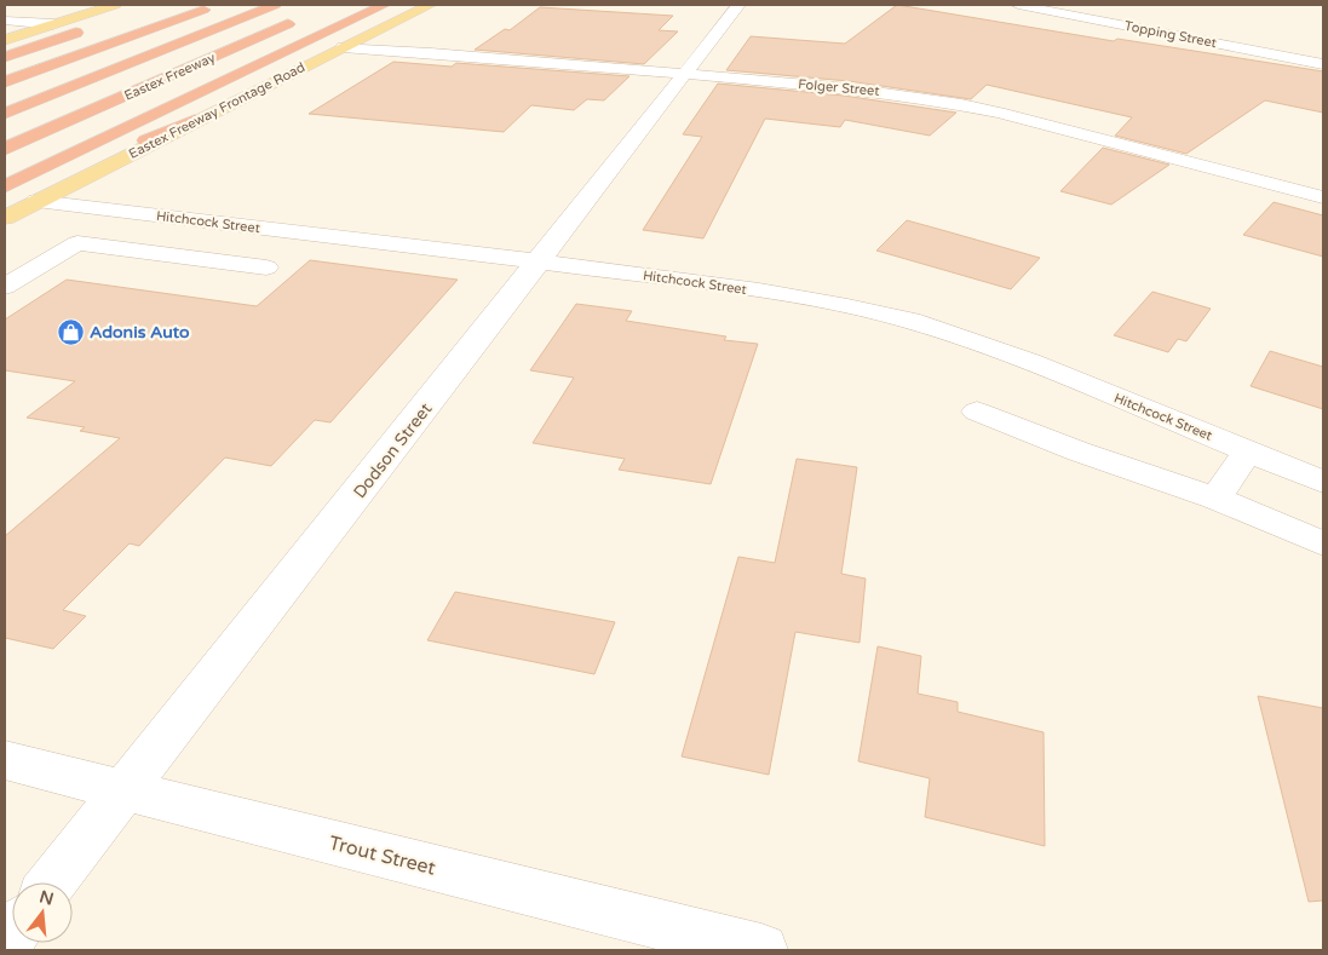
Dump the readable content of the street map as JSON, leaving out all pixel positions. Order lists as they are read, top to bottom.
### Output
{
  "streets": {
    "highway": ["Eastex Freeway"],
    "main road": ["Eastex Freeway Frontage Road"],
    "street": [
      "Topping Street",
      "Folger Street",
      "Hitchcock Street",
      "Dodson Street",
      "Trout Street"
    ]
  },
  "crossings": [
    ["Folger Street", "Eastex Freeway Frontage Road"],
    ["Folger Street", "Dodson Street"],
    ["Eastex Freeway Frontage Road", "Hitchcock Street"],
    ["Hitchcock Street", "Dodson Street"],
    ["Dodson Street", "Trout Street"]
  ],
  "places": {
    "shop": ["Adonis Auto"]
  },
  "north": "top"
}
